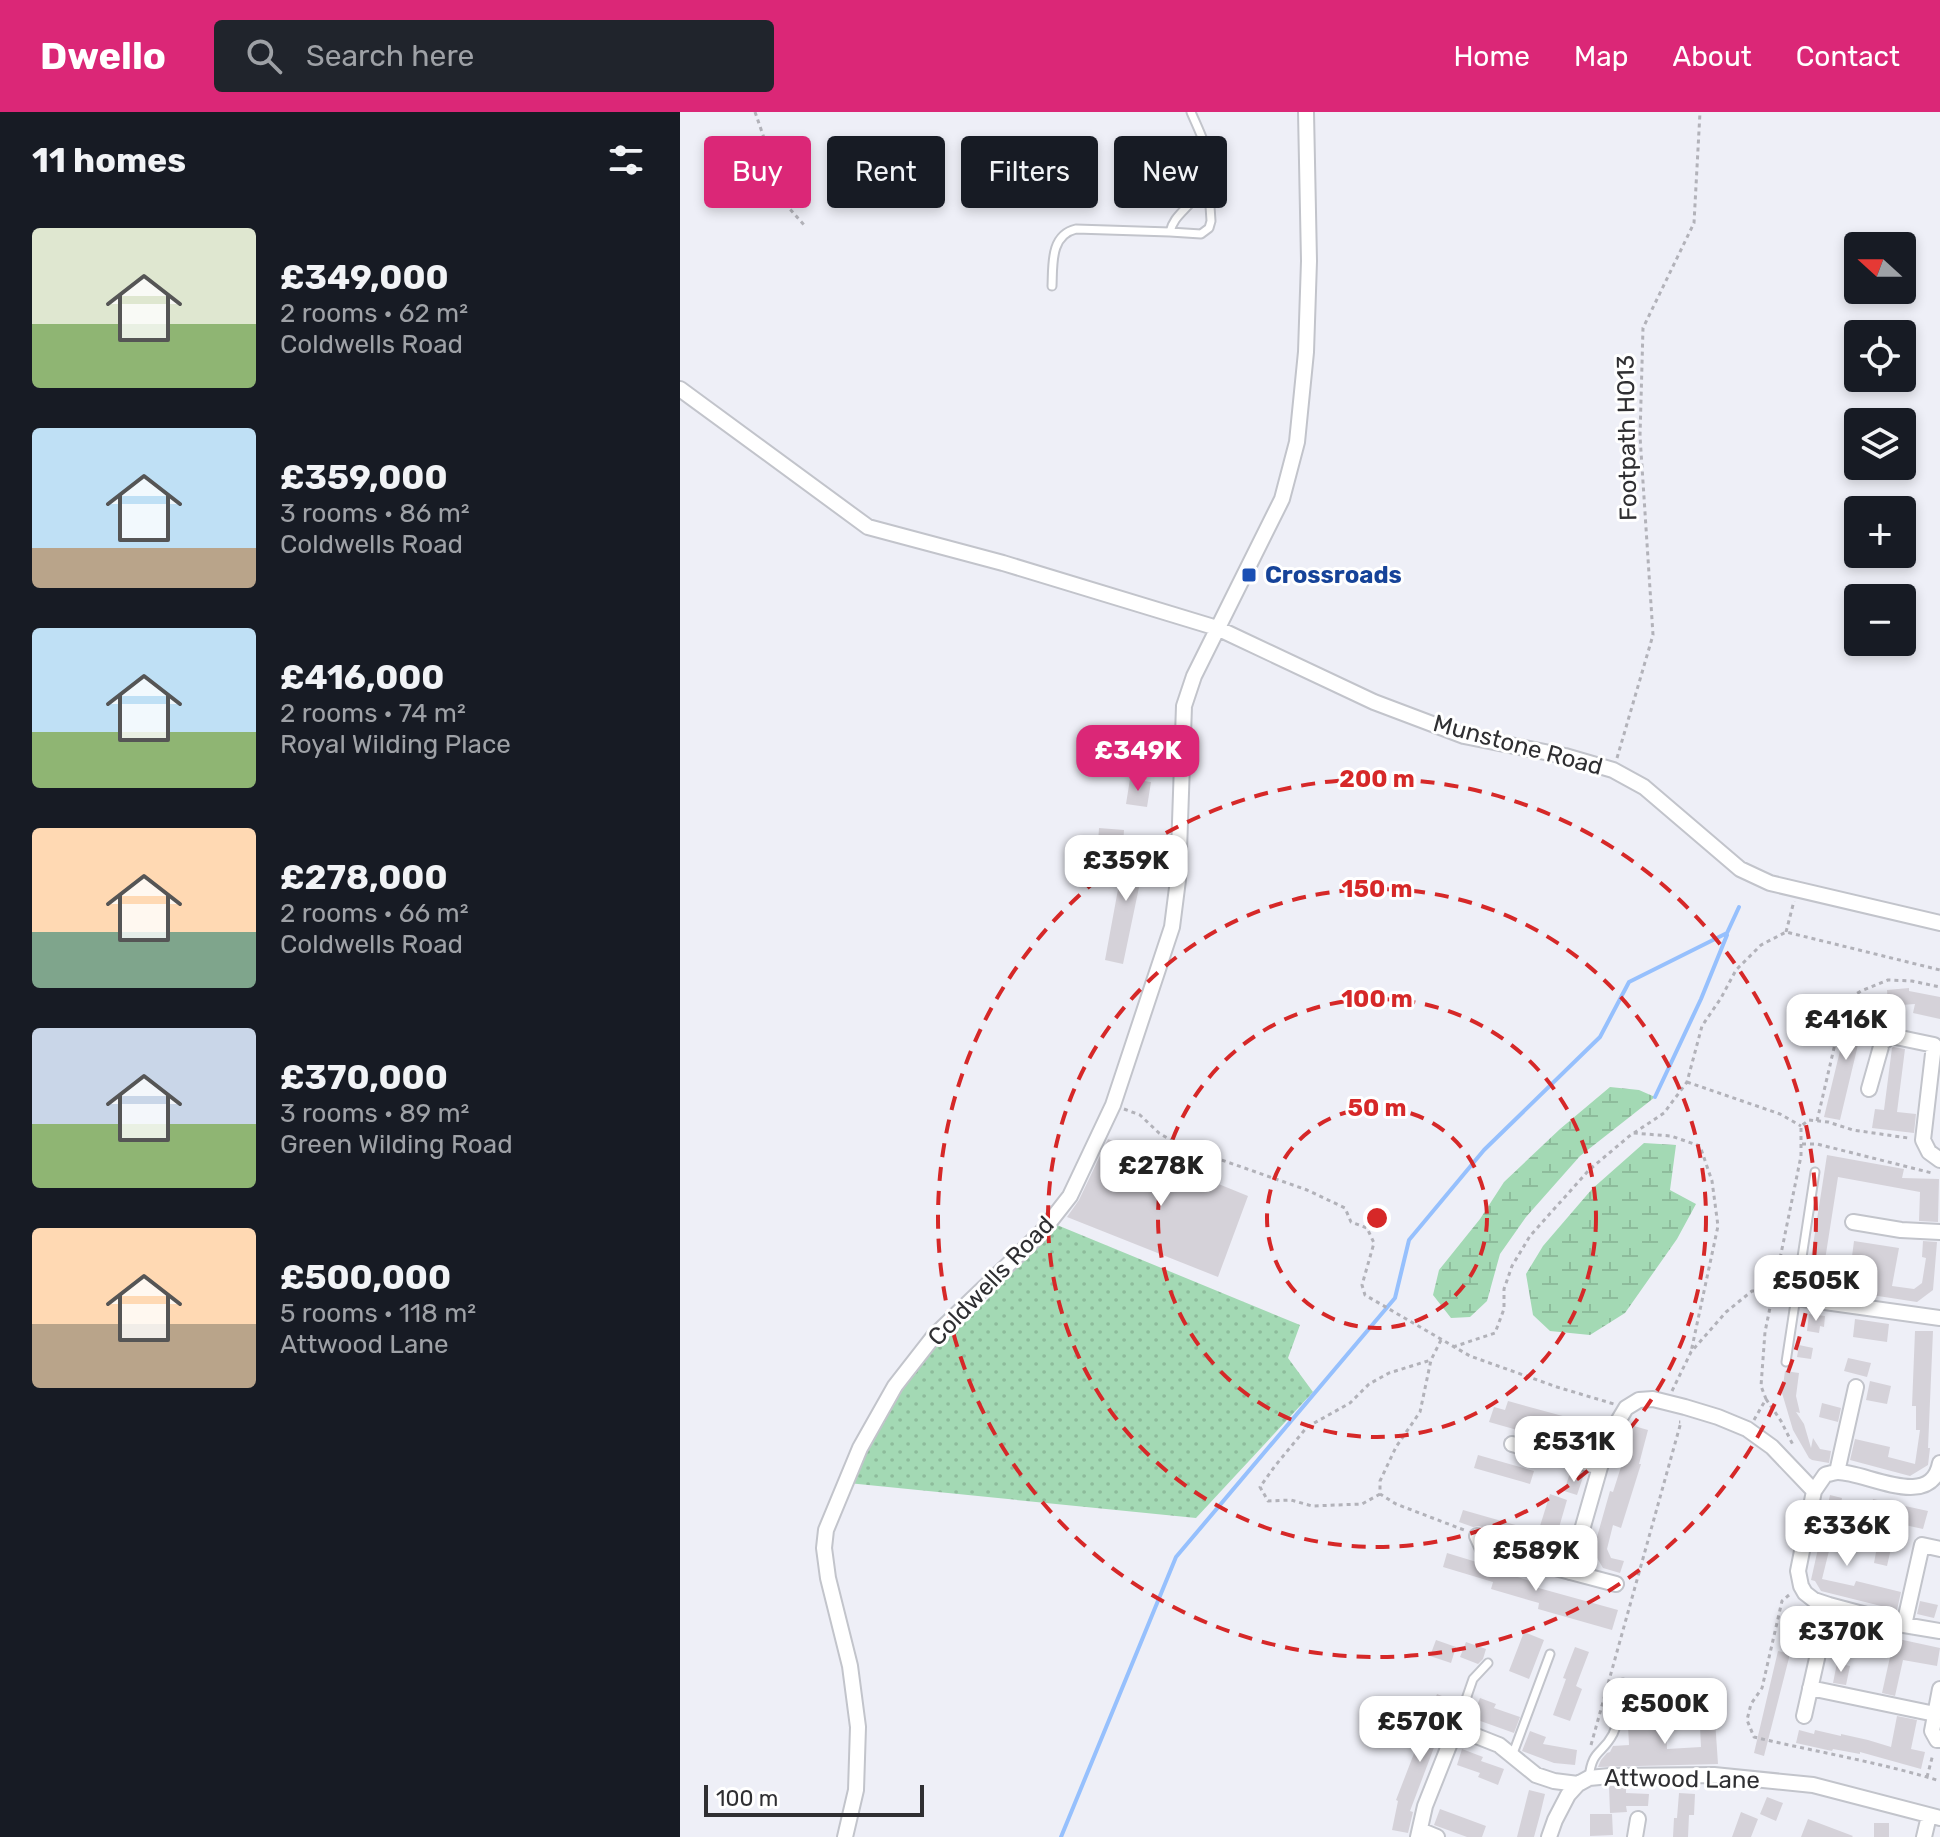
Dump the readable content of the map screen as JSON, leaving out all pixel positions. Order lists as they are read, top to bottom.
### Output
{
  "streets": {
    "street": ["Munstone Road", "Coldwells Road", "Attwood Lane"],
    "path": ["Footpath HO13"]
  },
  "crossings": [
    ["Footpath HO13", "Munstone Road"],
    ["Munstone Road", "Coldwells Road"]
  ],
  "places": {
    "transit": ["Crossroads"]
  },
  "scale_bar": "100 m",
  "north": "left",
  "page": {
    "header": "Dwello",
    "search": "Search here",
    "nav": [
      "Home",
      "Map",
      "About",
      "Contact"
    ],
    "heading": "11 homes",
    "chip": [
      "Buy",
      "Rent",
      "Filters",
      "New"
    ],
    "list": [
      {
        "name": "£349,000",
        "note": "2 rooms · 62 m² · Coldwells Road"
      },
      {
        "name": "£359,000",
        "note": "3 rooms · 86 m² · Coldwells Road"
      },
      {
        "name": "£416,000",
        "note": "2 rooms · 74 m² · Royal Wilding Place"
      },
      {
        "name": "£278,000",
        "note": "2 rooms · 66 m² · Coldwells Road"
      },
      {
        "name": "£370,000",
        "note": "3 rooms · 89 m² · Green Wilding Road"
      },
      {
        "name": "£500,000",
        "note": "5 rooms · 118 m² · Attwood Lane"
      }
    ],
    "map_buttons": ["+", "−"],
    "price": [
      "£349K",
      "£359K",
      "£416K",
      "£278K",
      "£505K",
      "£531K",
      "£336K",
      "£589K",
      "£370K",
      "£500K",
      "£570K"
    ],
    "scale": "100 m"
  },
  "rings": [
    "200 m",
    "150 m",
    "100 m",
    "50 m"
  ]
}
